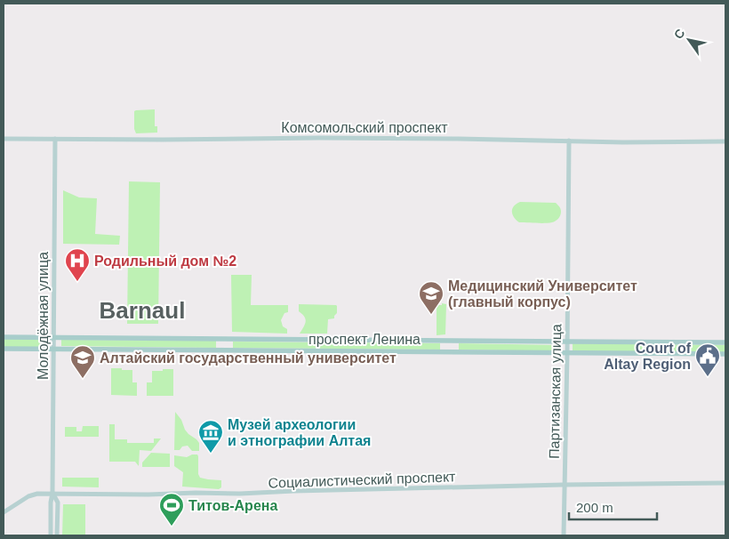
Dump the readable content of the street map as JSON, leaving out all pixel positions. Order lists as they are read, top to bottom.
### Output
{
  "streets": {
    "main road": ["проспект Ленина"],
    "street": [
      "Комсомольский проспект",
      "Молодёжная улица",
      "Партизанская улица",
      "Социалистический проспект"
    ]
  },
  "crossings": [
    ["Комсомольский проспект", "Молодёжная улица"],
    ["Комсомольский проспект", "Партизанская улица"],
    ["Молодёжная улица", "проспект Ленина"],
    ["Молодёжная улица", "Социалистический проспект"],
    ["проспект Ленина", "Партизанская улица"],
    ["Партизанская улица", "Социалистический проспект"]
  ],
  "districts": ["Barnaul"],
  "places": {
    "hospital": ["Родильный дом №2"],
    "school or university": ["Медицинский Университет (главный корпус)", "Алтайский государственный университет"],
    "public building": ["Court of Altay Region"],
    "museum": ["Музей археологии и этнографии Алтая"],
    "sports": ["Титов-Арена"]
  },
  "scale_bar": "200 m",
  "north": "top left"
}
